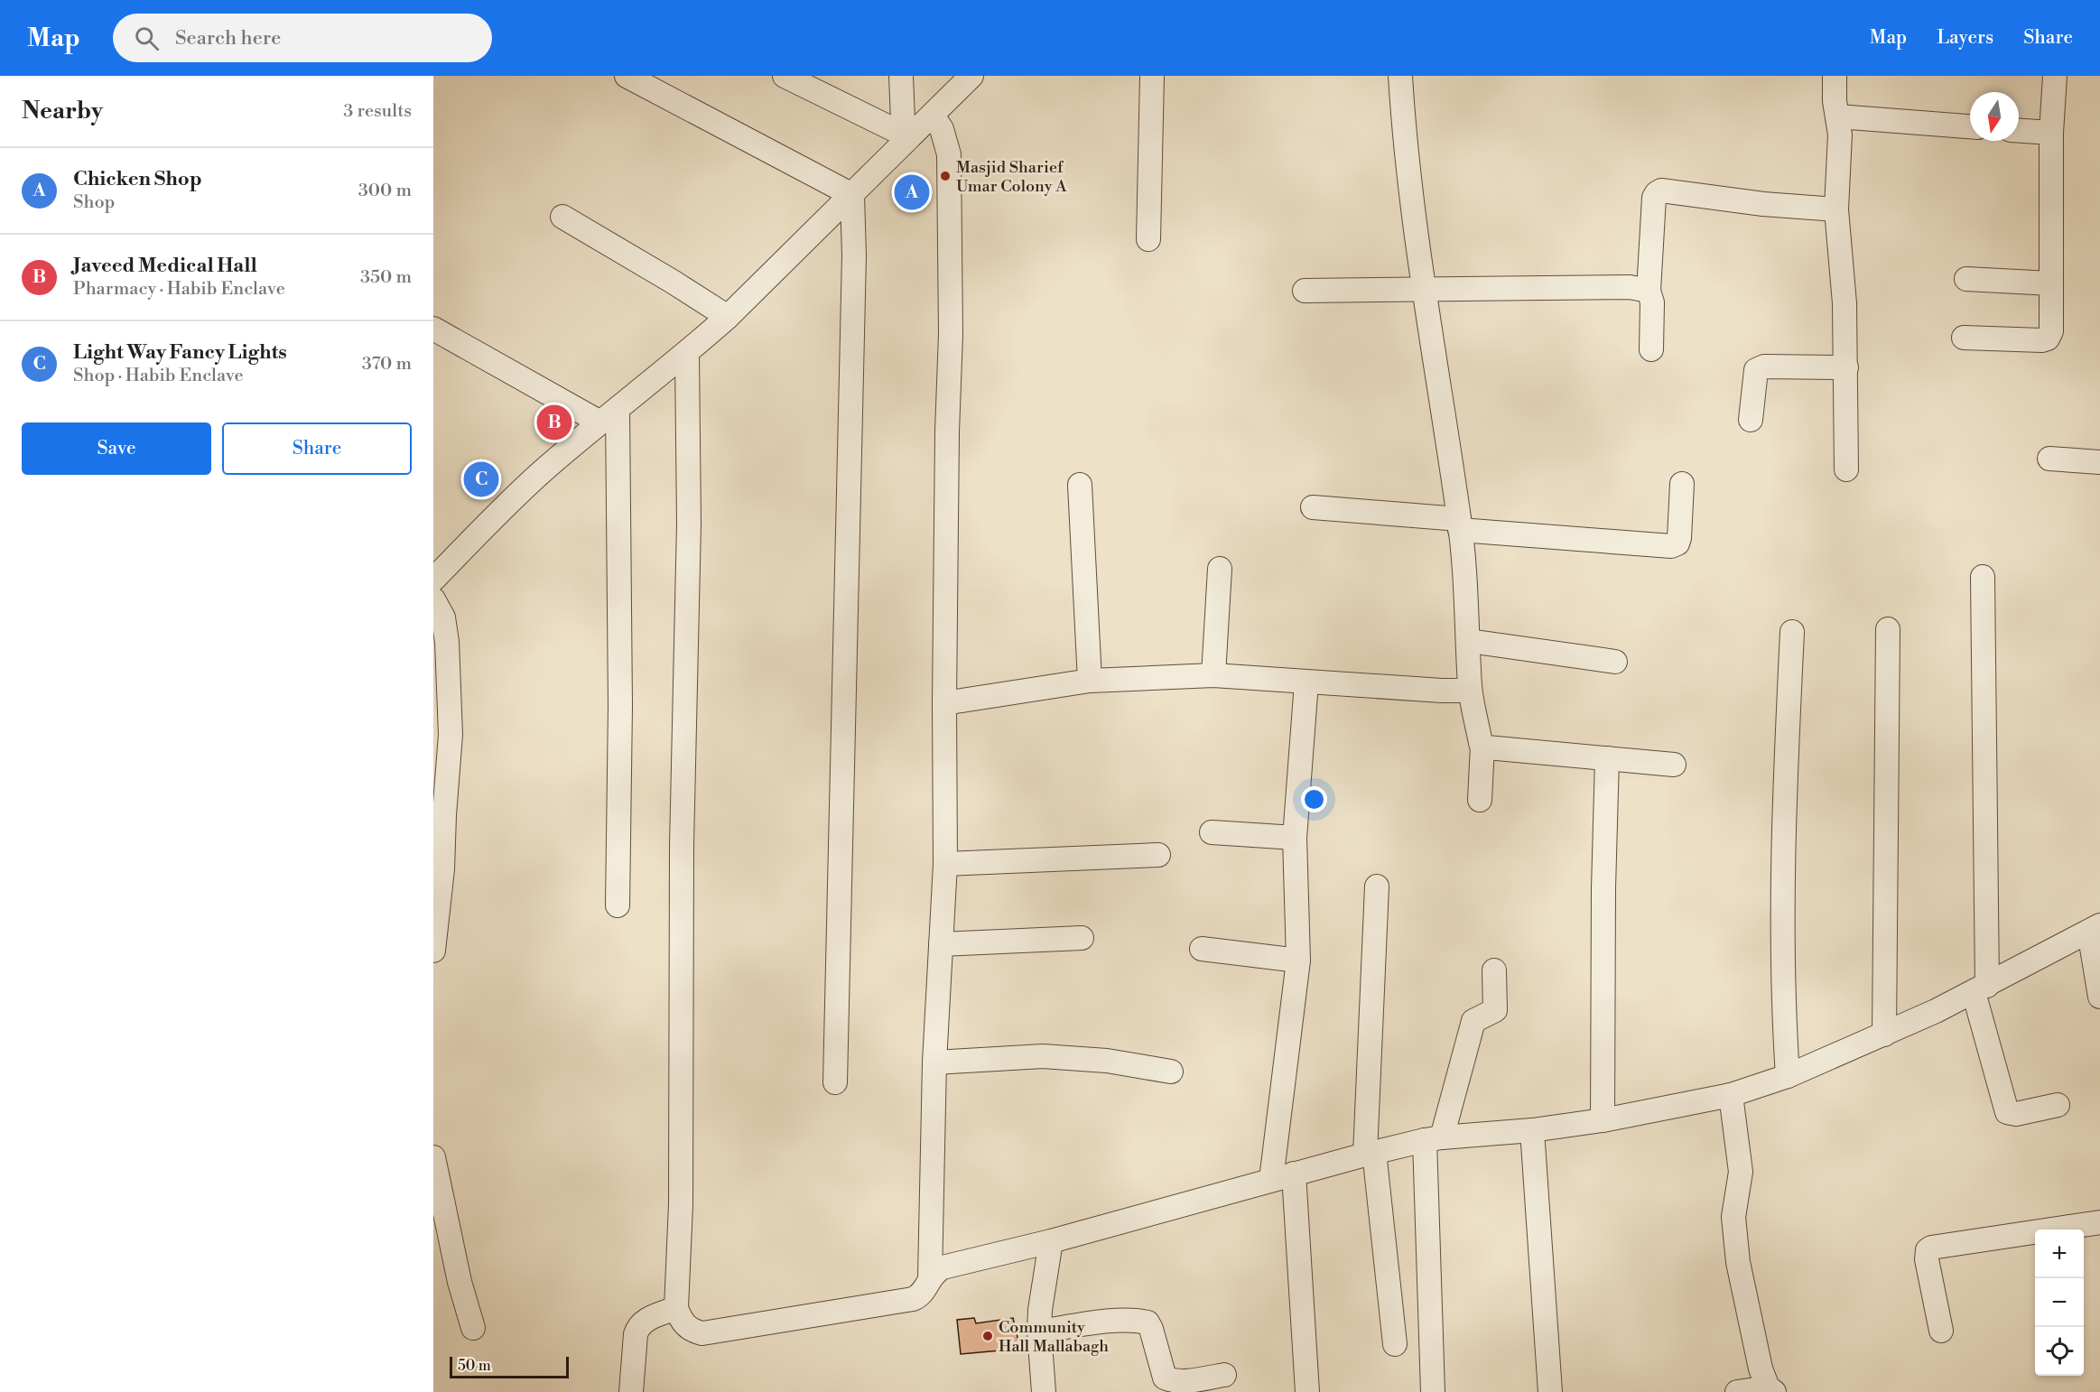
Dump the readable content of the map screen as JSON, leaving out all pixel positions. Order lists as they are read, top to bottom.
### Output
{
  "places": ["Masjid Sharief Umar Colony A", "Community Hall Mallabagh"],
  "scale_bar": "50 m",
  "north": "bottom",
  "page": {
    "header": "Map",
    "search": "Search here",
    "nav": ["Map", "Layers", "Share"],
    "heading": ["Nearby", "3 results"],
    "list": [
      {
        "mark": "A",
        "name": "Chicken Shop",
        "note": "Shop",
        "value": "300 m"
      },
      {
        "mark": "B",
        "name": "Javeed Medical Hall",
        "note": "Pharmacy · Habib Enclave",
        "value": "350 m"
      },
      {
        "mark": "C",
        "name": "Light Way Fancy Lights",
        "note": "Shop · Habib Enclave",
        "value": "370 m"
      }
    ],
    "pins": ["A", "B", "C"],
    "buttons": ["Save", "Share"],
    "map_buttons": ["+", "−"],
    "scale": "50 m"
  }
}
